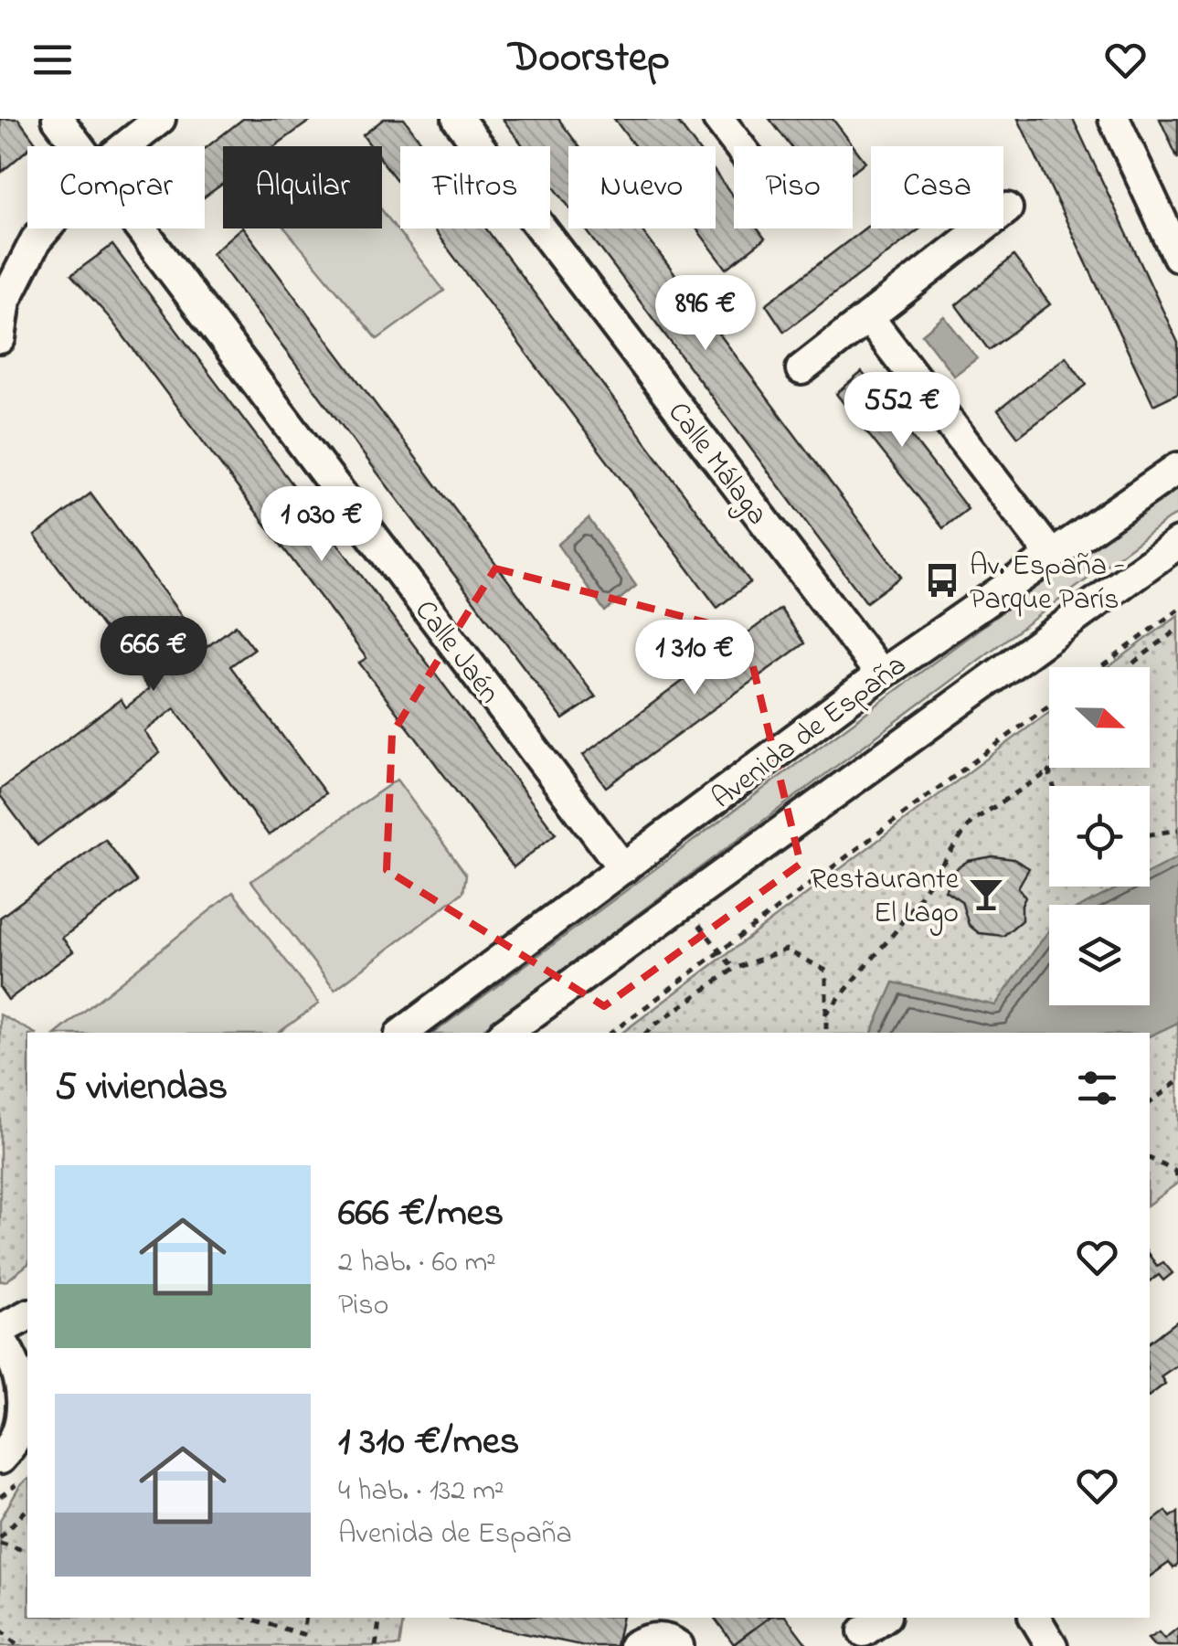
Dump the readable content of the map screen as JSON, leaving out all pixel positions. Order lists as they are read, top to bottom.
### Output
{
  "streets": {
    "street": ["Calle Málaga", "Calle Jaén", "Avenida de España"]
  },
  "crossings": [
    ["Calle Málaga", "Avenida de España"],
    ["Calle Jaén", "Avenida de España"]
  ],
  "places": {
    "bus stop": ["Av. España - Parque París"],
    "bar": ["Restaurante El Lago"]
  },
  "north": "right",
  "page": {
    "header": "Doorstep",
    "chip": [
      "Comprar",
      "Alquilar",
      "Filtros",
      "Nuevo",
      "Piso",
      "Casa"
    ],
    "price": [
      "896 €",
      "552 €",
      "1 030 €",
      "666 €",
      "1 310 €"
    ],
    "heading": "5 viviendas",
    "list": [
      {
        "name": "666 €/mes",
        "note": "2 hab. · 60 m² · Piso"
      },
      {
        "name": "1 310 €/mes",
        "note": "4 hab. · 132 m² · Avenida de España"
      }
    ]
  }
}
